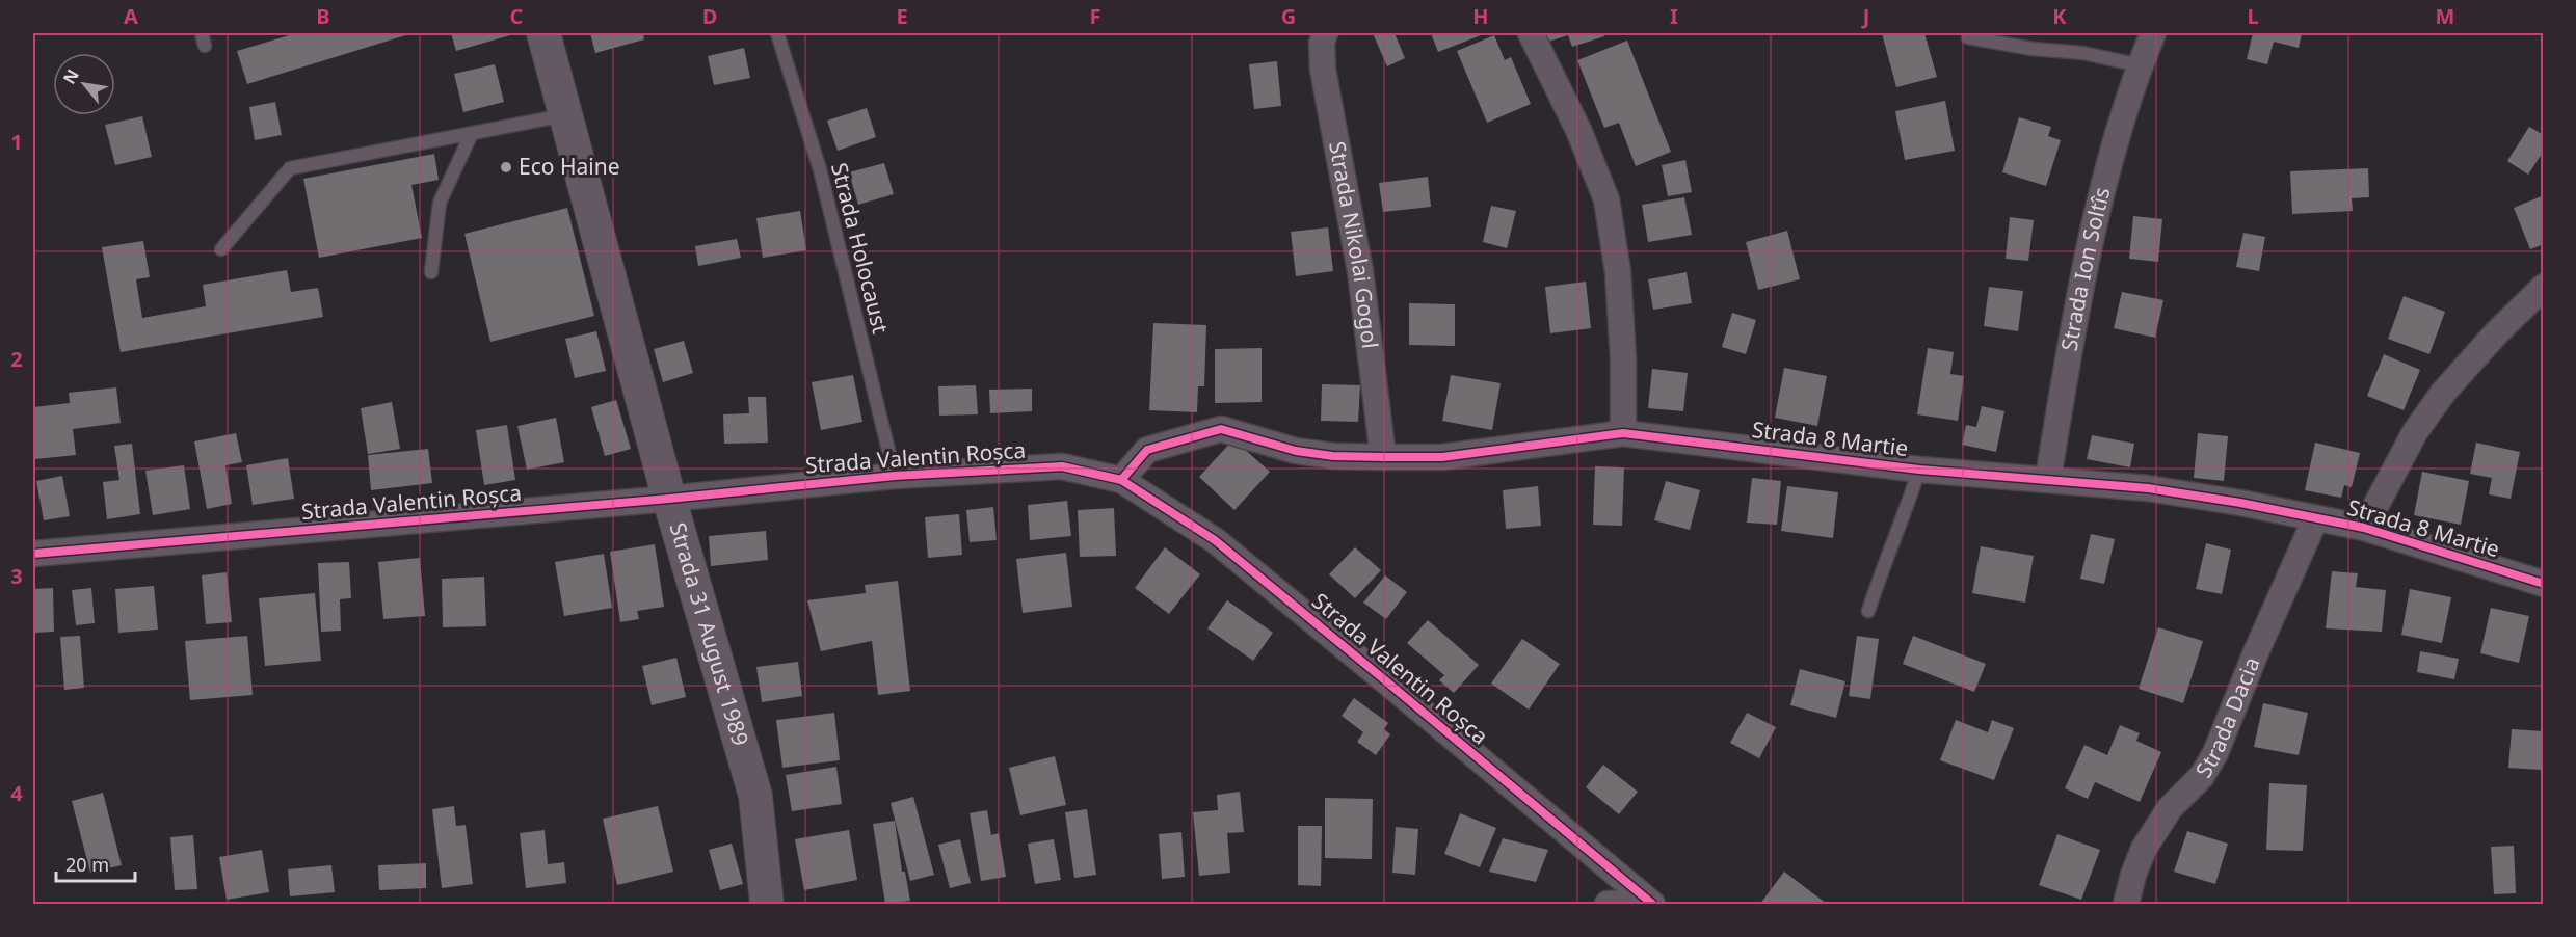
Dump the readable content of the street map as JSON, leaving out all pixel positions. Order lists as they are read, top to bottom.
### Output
{
  "streets": {
    "street": [
      "Strada Nikolai Gogol",
      "Strada Ion Soltîs",
      "Strada 8 Martie",
      "Strada Valentin Roșca",
      "Strada 31 August 1989",
      "Strada Dacia"
    ],
    "lane": ["Strada Holocaust"]
  },
  "crossings": [
    ["Strada Nikolai Gogol", "Strada 8 Martie"],
    ["Strada Holocaust", "Strada Valentin Roșca"],
    ["Strada Ion Soltîs", "Strada 8 Martie"],
    ["Strada 8 Martie", "Strada Valentin Roșca"],
    ["Strada 8 Martie", "Strada Dacia"],
    ["Strada Valentin Roșca", "Strada 31 August 1989"]
  ],
  "places": ["Eco Haine"],
  "scale_bar": "20 m",
  "north": "top left",
  "grid": {
    "columns": [
      "A",
      "B",
      "C",
      "D",
      "E",
      "F",
      "G",
      "H",
      "I",
      "J",
      "K",
      "L",
      "M"
    ],
    "rows": [
      "1",
      "2",
      "3",
      "4"
    ]
  }
}
